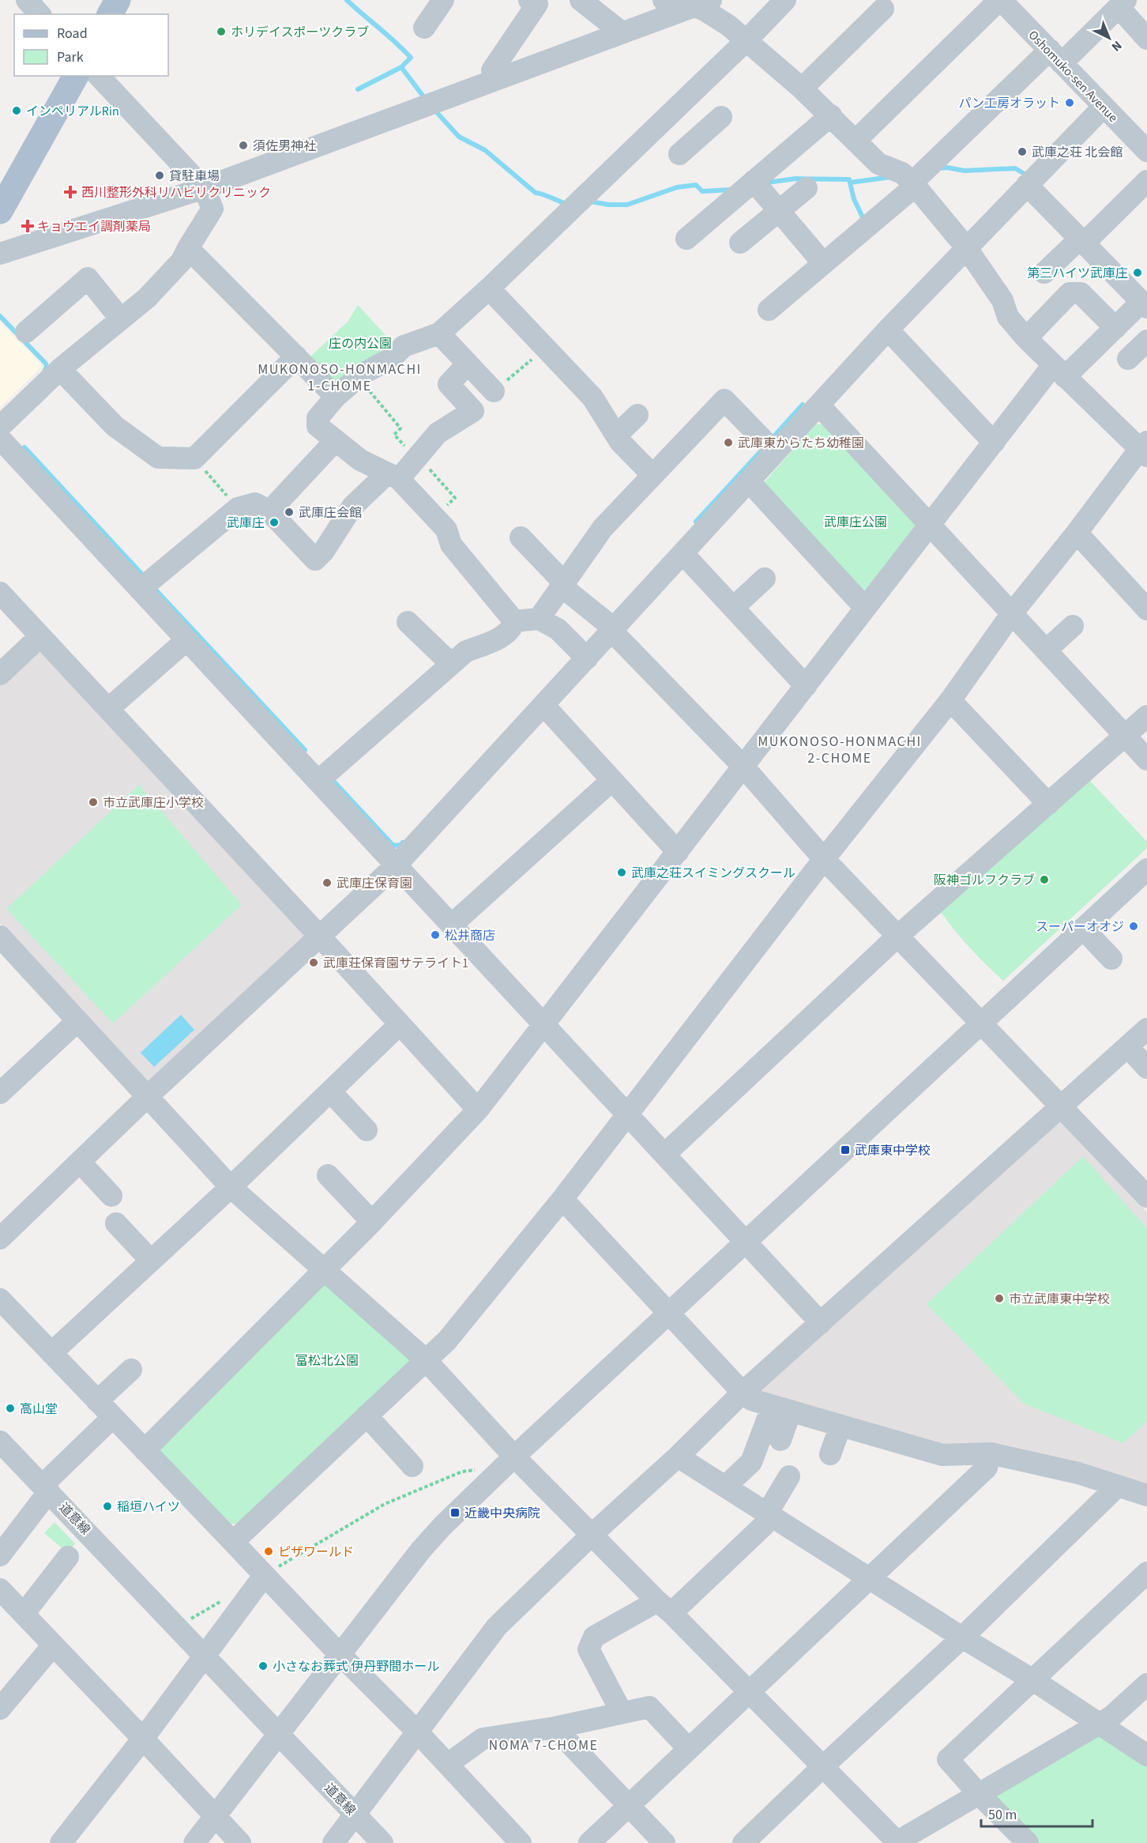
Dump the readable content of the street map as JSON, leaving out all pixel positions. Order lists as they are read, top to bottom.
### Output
{
  "streets": {
    "street": ["Oshomuko-sen Avenue", "道意線"]
  },
  "districts": ["MUKONOSO-HONMACHI 1-CHOME", "MUKONOSO-HONMACHI 2-CHOME", "NOMA 7-CHOME"],
  "parks": ["庄の内公園", "武庫庄公園", "富松北公園"],
  "places": {
    "other": [
      "ホリデイスポーツクラブ",
      "パン工房オラット",
      "インペリアルRin",
      "須佐男神社",
      "武庫之荘 北会館",
      "貸駐車場",
      "第三ハイツ武庫庄",
      "武庫東からたち幼稚園",
      "武庫庄会館",
      "武庫庄",
      "市立武庫庄小学校",
      "武庫之荘スイミングスクール",
      "阪神ゴルフクラブ",
      "武庫庄保育園",
      "スーパーオオジ",
      "松井商店",
      "武庫荘保育園サテライト1",
      "市立武庫東中学校",
      "高山堂",
      "稲垣ハイツ",
      "ピザワールド",
      "小さなお葬式 伊丹野間ホール"
    ],
    "health": ["西川整形外科リハビリクリニック", "キョウエイ調剤薬局"],
    "transit": ["武庫東中学校", "近畿中央病院"]
  },
  "legend": ["Road", "Park"],
  "scale_bar": "50 m",
  "north": "bottom right"
}
